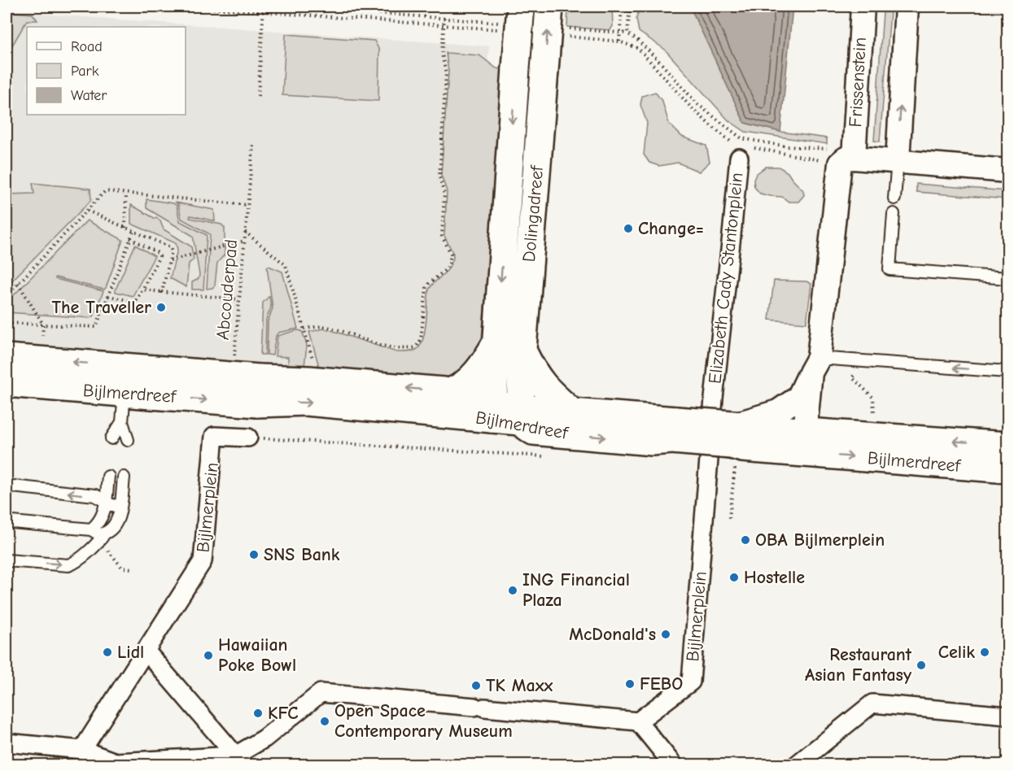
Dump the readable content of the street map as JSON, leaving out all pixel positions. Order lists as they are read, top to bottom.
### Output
{
  "streets": {
    "main road": ["Dolingadreef", "Bijlmerdreef"],
    "street": ["Frissenstein", "Elizabeth Cady Stantonplein", "Bijlmerplein"],
    "path": ["Abcouderpad"]
  },
  "crossings": [
    ["Dolingadreef", "Bijlmerdreef"],
    ["Elizabeth Cady Stantonplein", "Bijlmerplein"]
  ],
  "places": [
    "Change=",
    "The Traveller",
    "OBA Bijlmerplein",
    "SNS Bank",
    "Hostelle",
    "ING Financial Plaza",
    "McDonald's",
    "Lidl",
    "Celik",
    "Hawaiian Poke Bowl",
    "Restaurant Asian Fantasy",
    "FEBO",
    "TK Maxx",
    "KFC",
    "Open Space Contemporary Museum"
  ],
  "legend": ["Road", "Park", "Water"]
}
